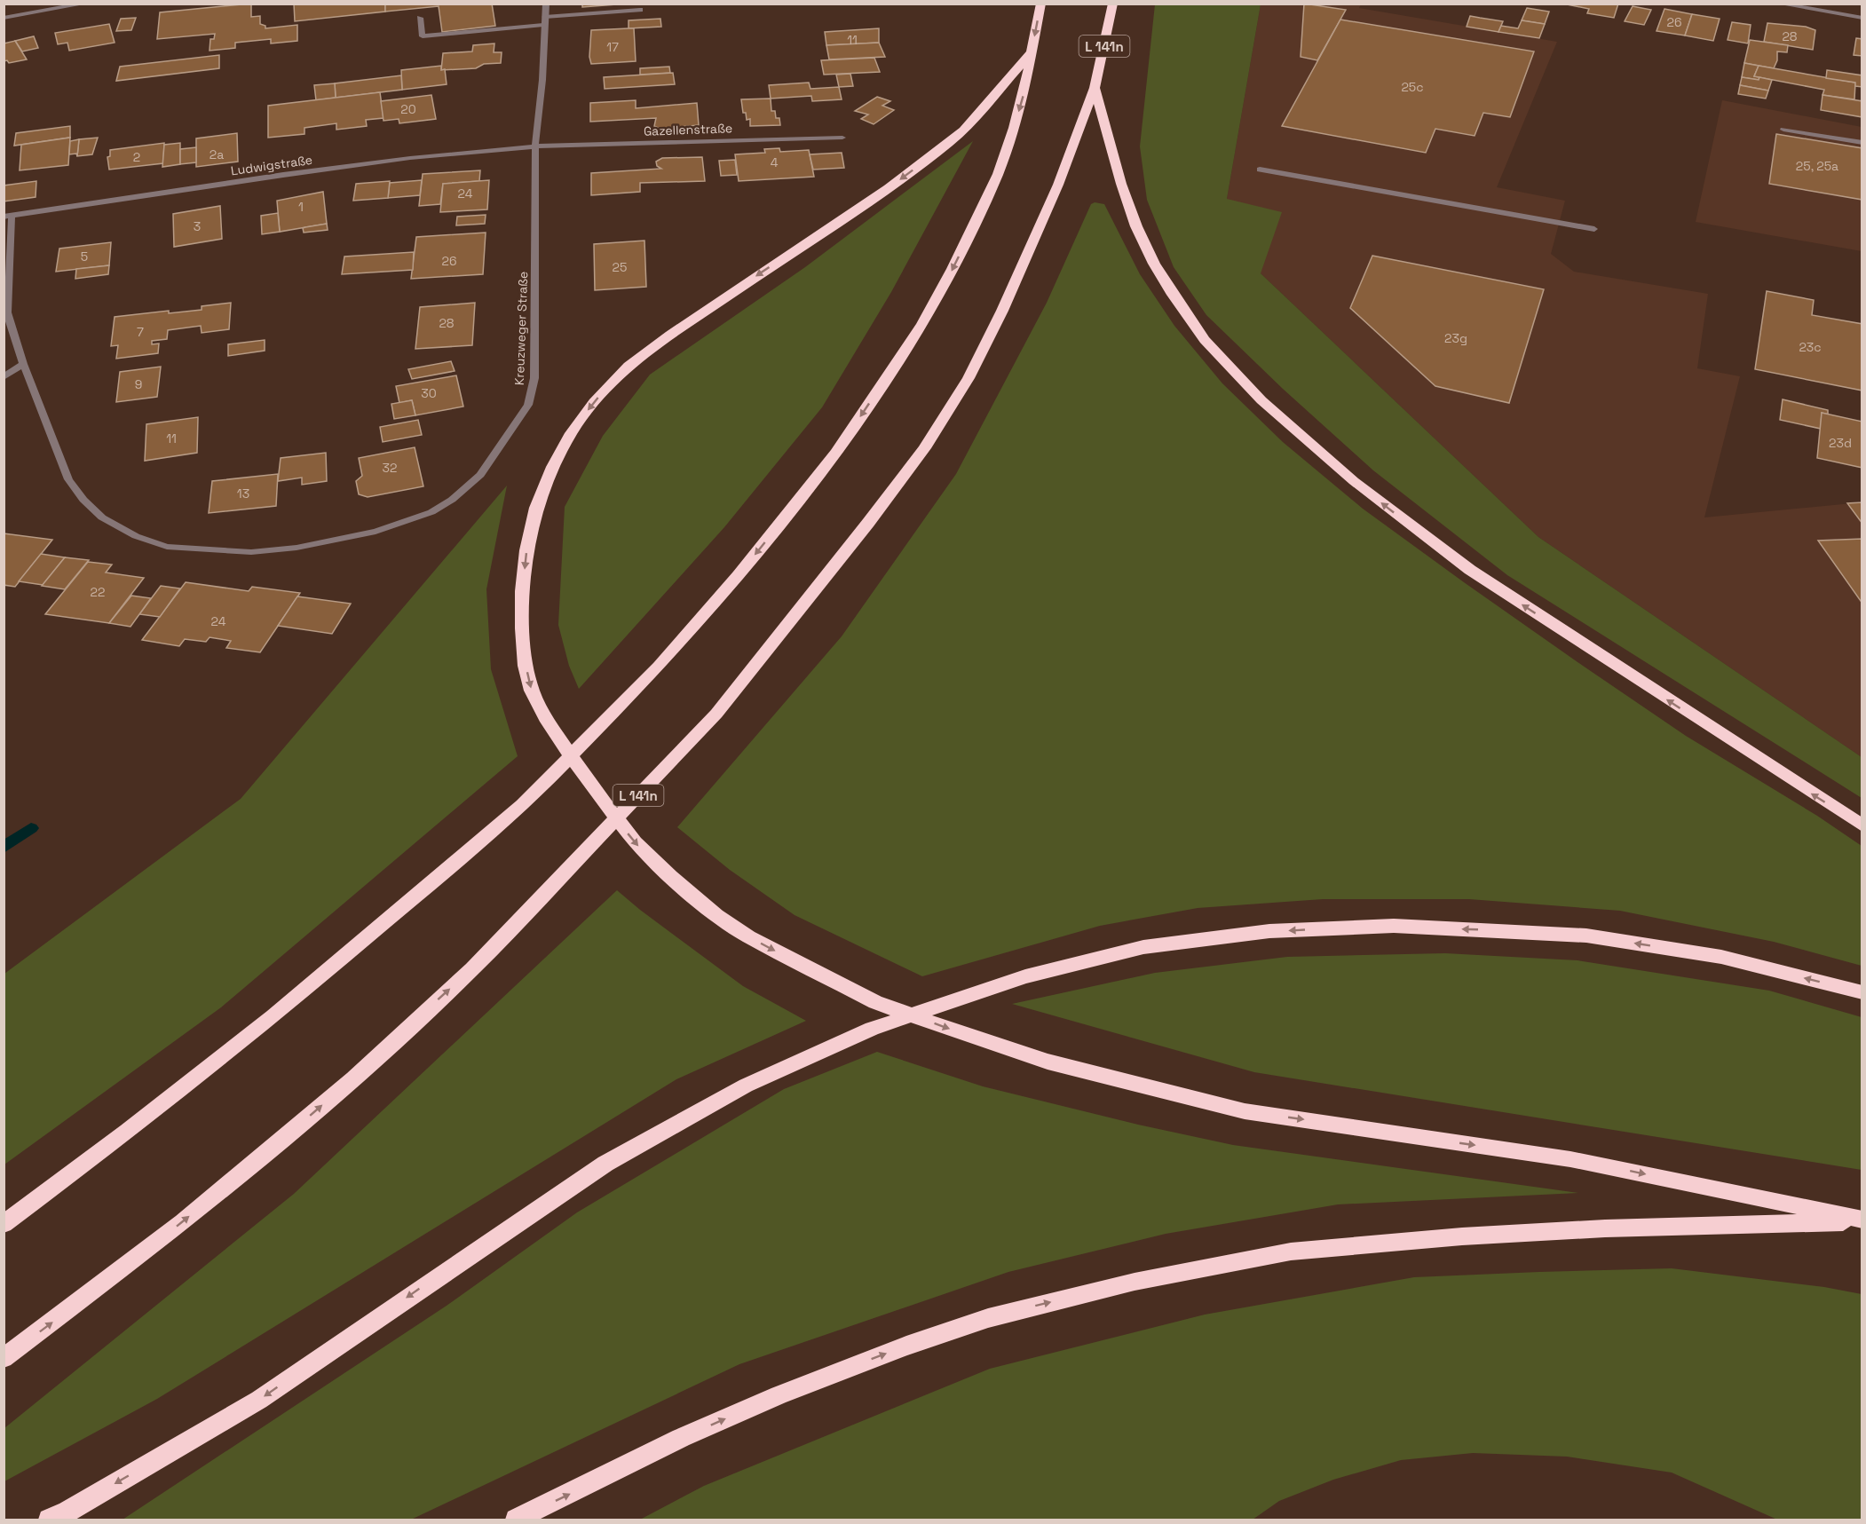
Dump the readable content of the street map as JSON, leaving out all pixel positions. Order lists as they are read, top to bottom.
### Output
{
  "streets": {
    "highway": ["L 141n"],
    "street": ["Gazellenstraße", "Ludwigstraße", "Kreuzweger Straße"]
  },
  "crossings": [
    ["Gazellenstraße", "Ludwigstraße"],
    ["Gazellenstraße", "Kreuzweger Straße"],
    ["Ludwigstraße", "Kreuzweger Straße"]
  ],
  "house_numbers": [
    "26",
    "28",
    "11",
    "17",
    "25c",
    "20",
    "2a",
    "2",
    "4",
    "25, 25a",
    "24",
    "1",
    "3",
    "5",
    "26",
    "25",
    "28",
    "7",
    "23g",
    "23c",
    "9",
    "30",
    "11",
    "23d",
    "32",
    "13",
    "22",
    "24"
  ]
}
